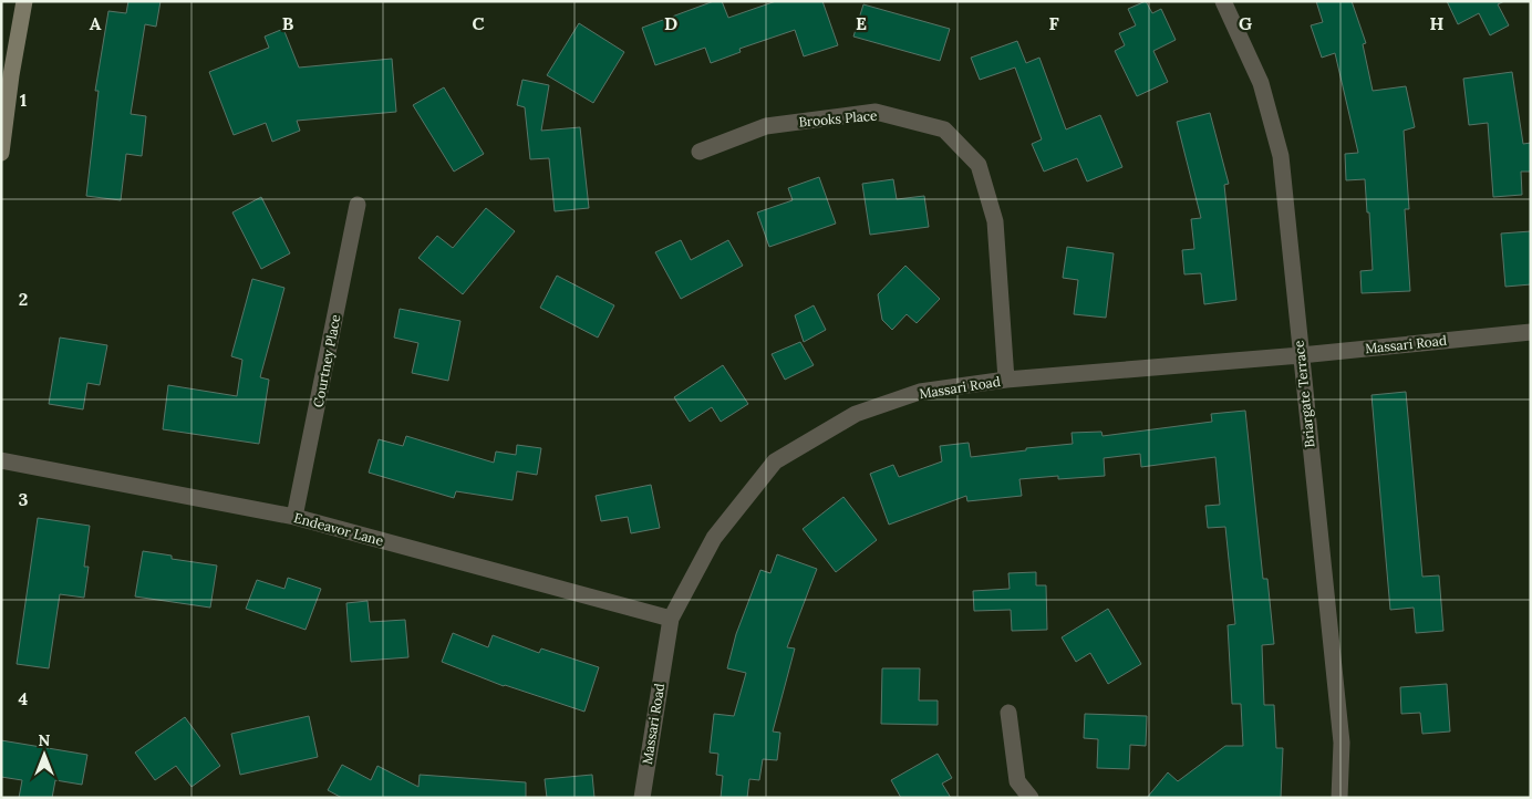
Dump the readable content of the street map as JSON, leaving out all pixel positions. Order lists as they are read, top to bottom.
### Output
{
  "streets": {
    "street": [
      "Brooks Place",
      "Massari Road",
      "Courtney Place",
      "Briargate Terrace",
      "Endeavor Lane"
    ]
  },
  "crossings": [
    ["Brooks Place", "Massari Road"],
    ["Massari Road", "Briargate Terrace"],
    ["Massari Road", "Endeavor Lane"],
    ["Courtney Place", "Endeavor Lane"]
  ],
  "north": "top",
  "grid": {
    "columns": [
      "A",
      "B",
      "C",
      "D",
      "E",
      "F",
      "G",
      "H"
    ],
    "rows": [
      "1",
      "2",
      "3",
      "4"
    ]
  }
}
